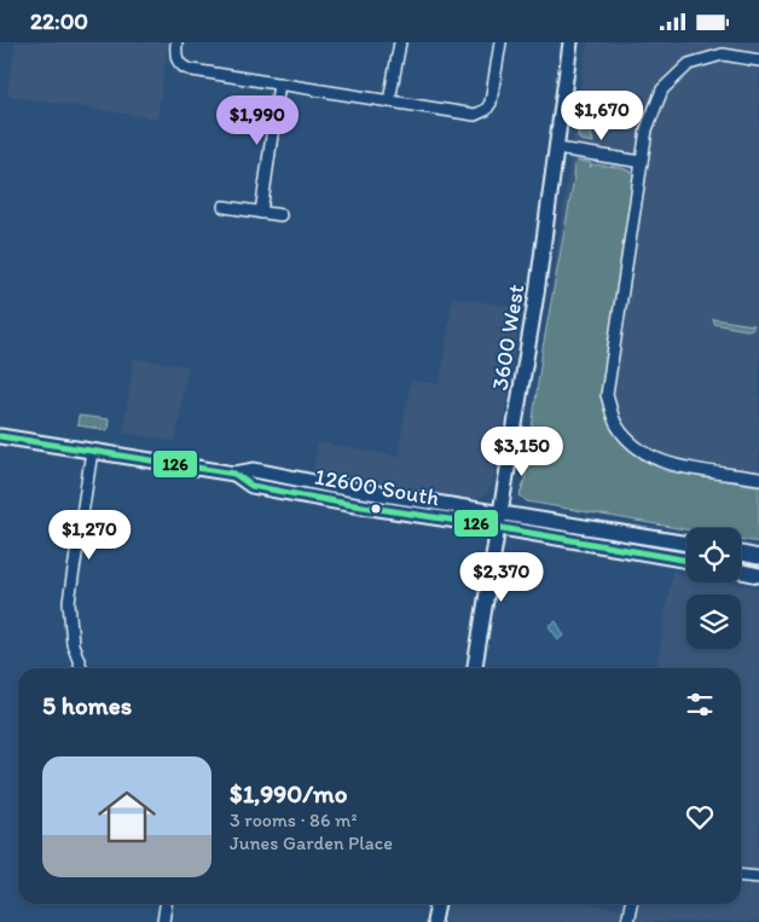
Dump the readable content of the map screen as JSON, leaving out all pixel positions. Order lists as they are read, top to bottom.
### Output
{
  "streets": {
    "main road": ["3600 West", "12600 South"]
  },
  "crossings": [
    ["3600 West", "12600 South"]
  ],
  "lines": ["transit line 126"],
  "page": {
    "status": "22:00",
    "price": [
      "$1,670",
      "$1,990",
      "$3,150",
      "$1,270",
      "$2,370"
    ],
    "heading": "5 homes",
    "list": [
      {
        "name": "$1,990/mo",
        "note": "3 rooms · 86 m² · Junes Garden Place"
      }
    ]
  }
}
